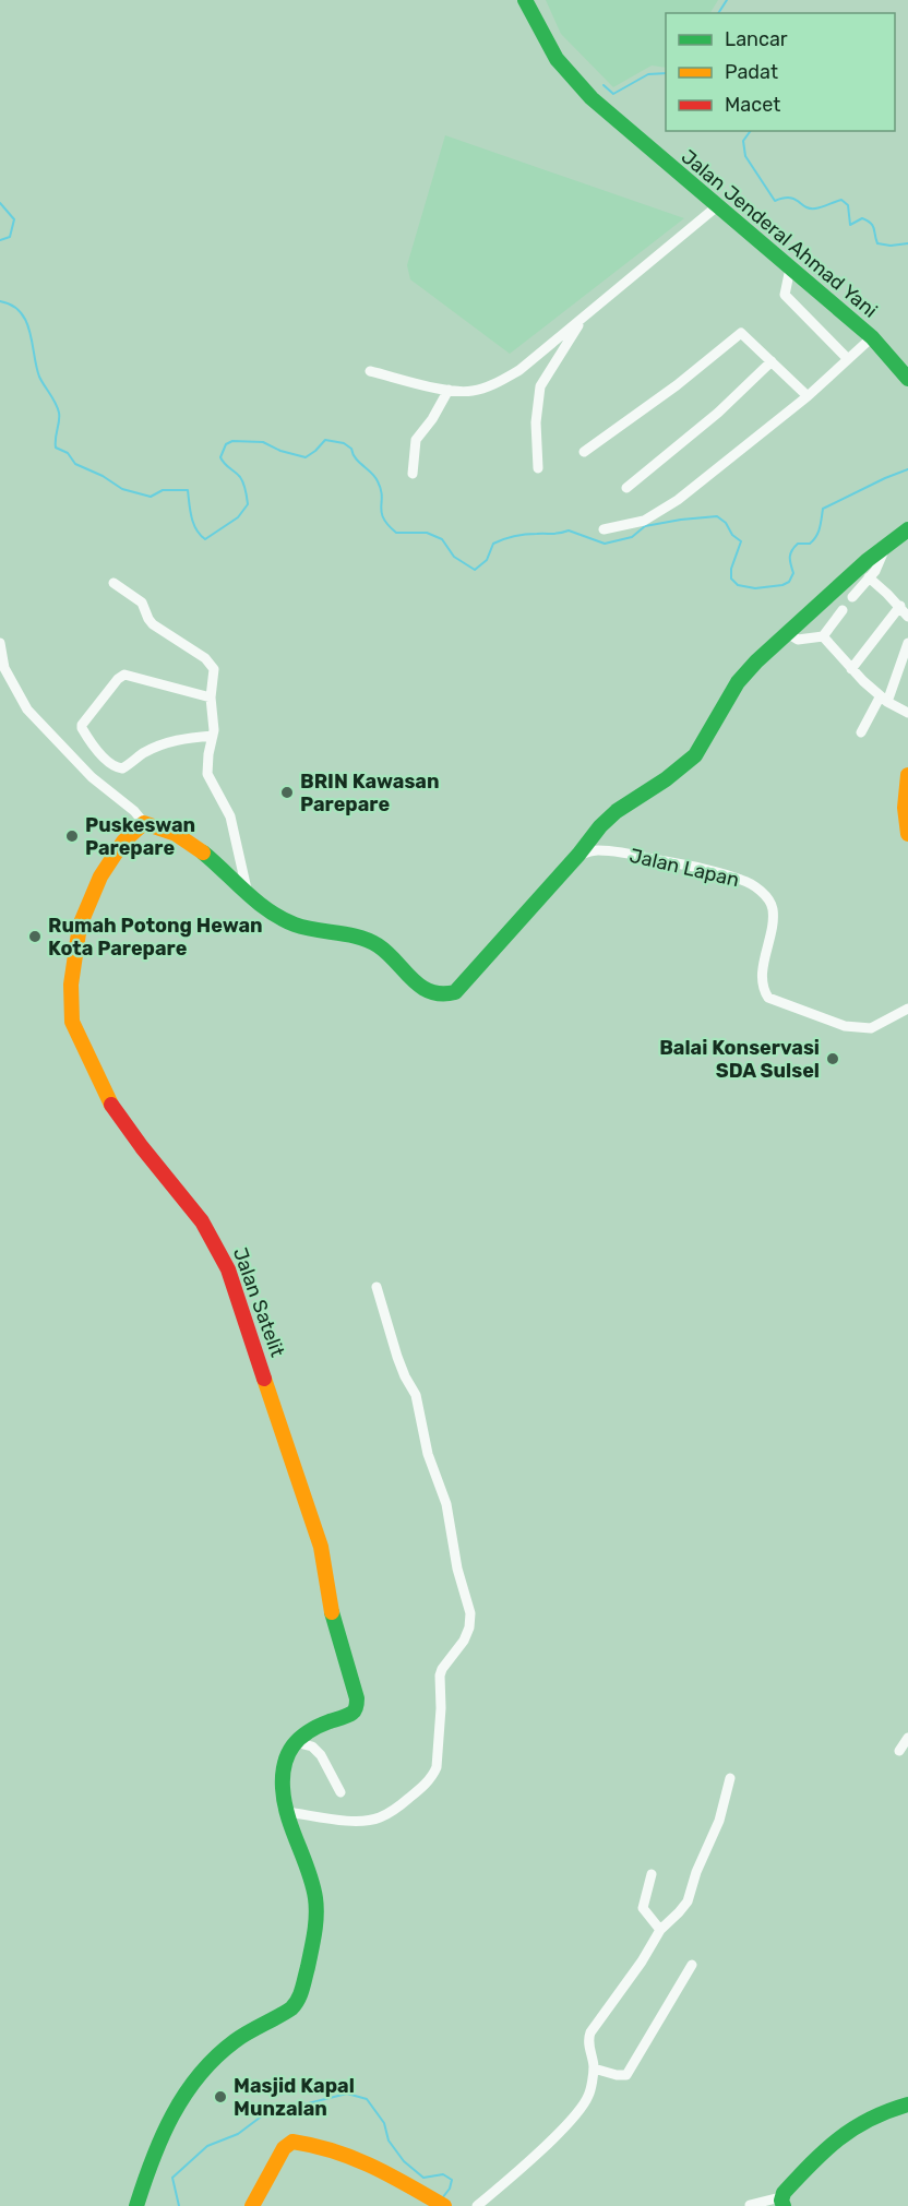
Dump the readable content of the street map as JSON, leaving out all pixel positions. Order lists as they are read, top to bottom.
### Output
{
  "streets": {
    "main road": ["Jalan Jenderal Ahmad Yani", "Jalan Satelit"],
    "street": ["Jalan Lapan"]
  },
  "places": [
    "BRIN Kawasan Parepare",
    "Puskeswan Parepare",
    "Rumah Potong Hewan Kota Parepare",
    "Balai Konservasi SDA Sulsel",
    "Masjid Kapal Munzalan"
  ],
  "legend": ["Lancar", "Padat", "Macet"]
}
